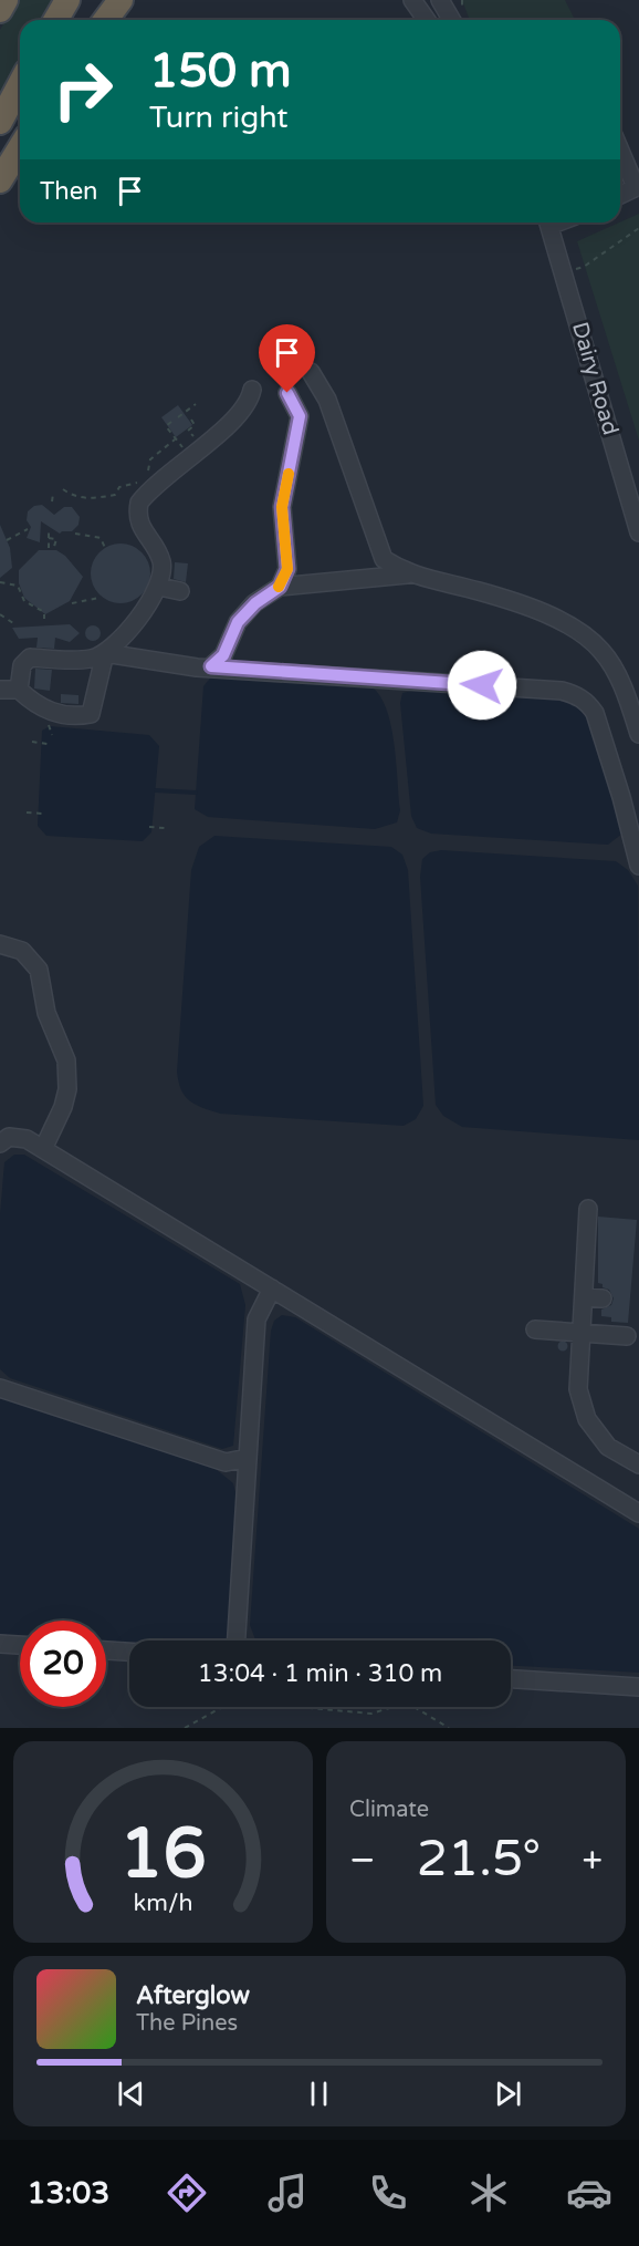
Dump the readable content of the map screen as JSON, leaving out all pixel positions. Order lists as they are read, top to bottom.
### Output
{
  "streets": {
    "street": ["Dairy Road"]
  },
  "page": {
    "turn": ["150 m", "Turn right"],
    "then": "Then",
    "limit": "20",
    "trip": "13:04 · 1 min · 310 m",
    "tile": "Climate",
    "heat": ["−", "21.5°", "+"],
    "song": ["Afterglow", "The Pines"],
    "tabs": "13:03",
    "gauge": ["16", "km/h"]
  }
}
